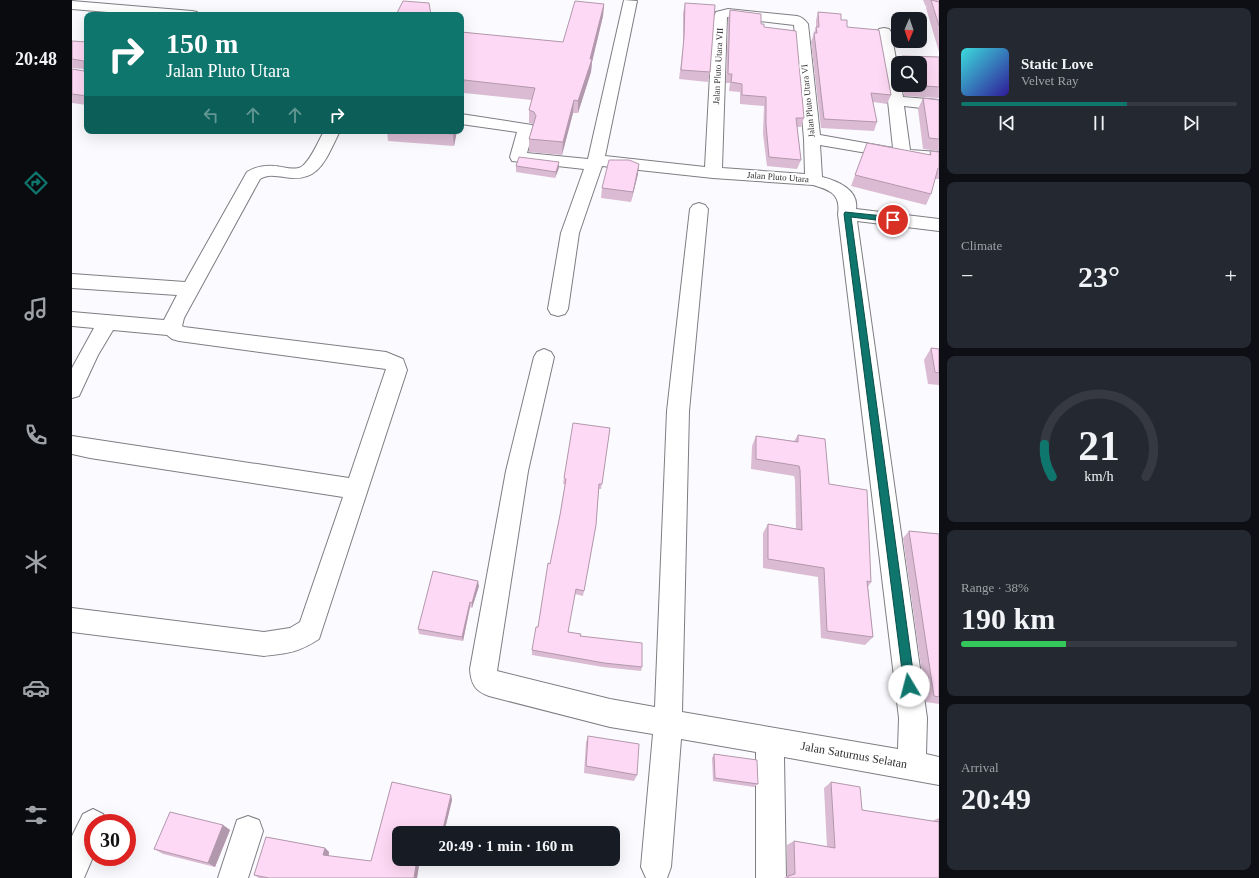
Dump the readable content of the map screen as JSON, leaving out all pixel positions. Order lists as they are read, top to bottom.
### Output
{
  "streets": {
    "street": [
      "Jalan Pluto Utara VII",
      "Jalan Pluto Utara VI",
      "Jalan Pluto Utara",
      "Jalan Saturnus Selatan"
    ]
  },
  "crossings": [
    ["Jalan Pluto Utara VII", "Jalan Pluto Utara VI"],
    ["Jalan Pluto Utara VII", "Jalan Pluto Utara"],
    ["Jalan Pluto Utara VI", "Jalan Pluto Utara"],
    ["Jalan Pluto Utara", "Jalan Saturnus Selatan"]
  ],
  "north": "bottom",
  "page": {
    "tabs": "20:48",
    "turn": ["150 m", "Jalan Pluto Utara"],
    "song": ["Static Love", "Velvet Ray"],
    "tile": [
      "Climate",
      ["Range · 38%", "190 km"],
      ["Arrival", "20:49"]
    ],
    "heat": ["−", "23°", "+"],
    "limit": "30",
    "trip": "20:49 · 1 min · 160 m",
    "gauge": ["21", "km/h"]
  }
}
